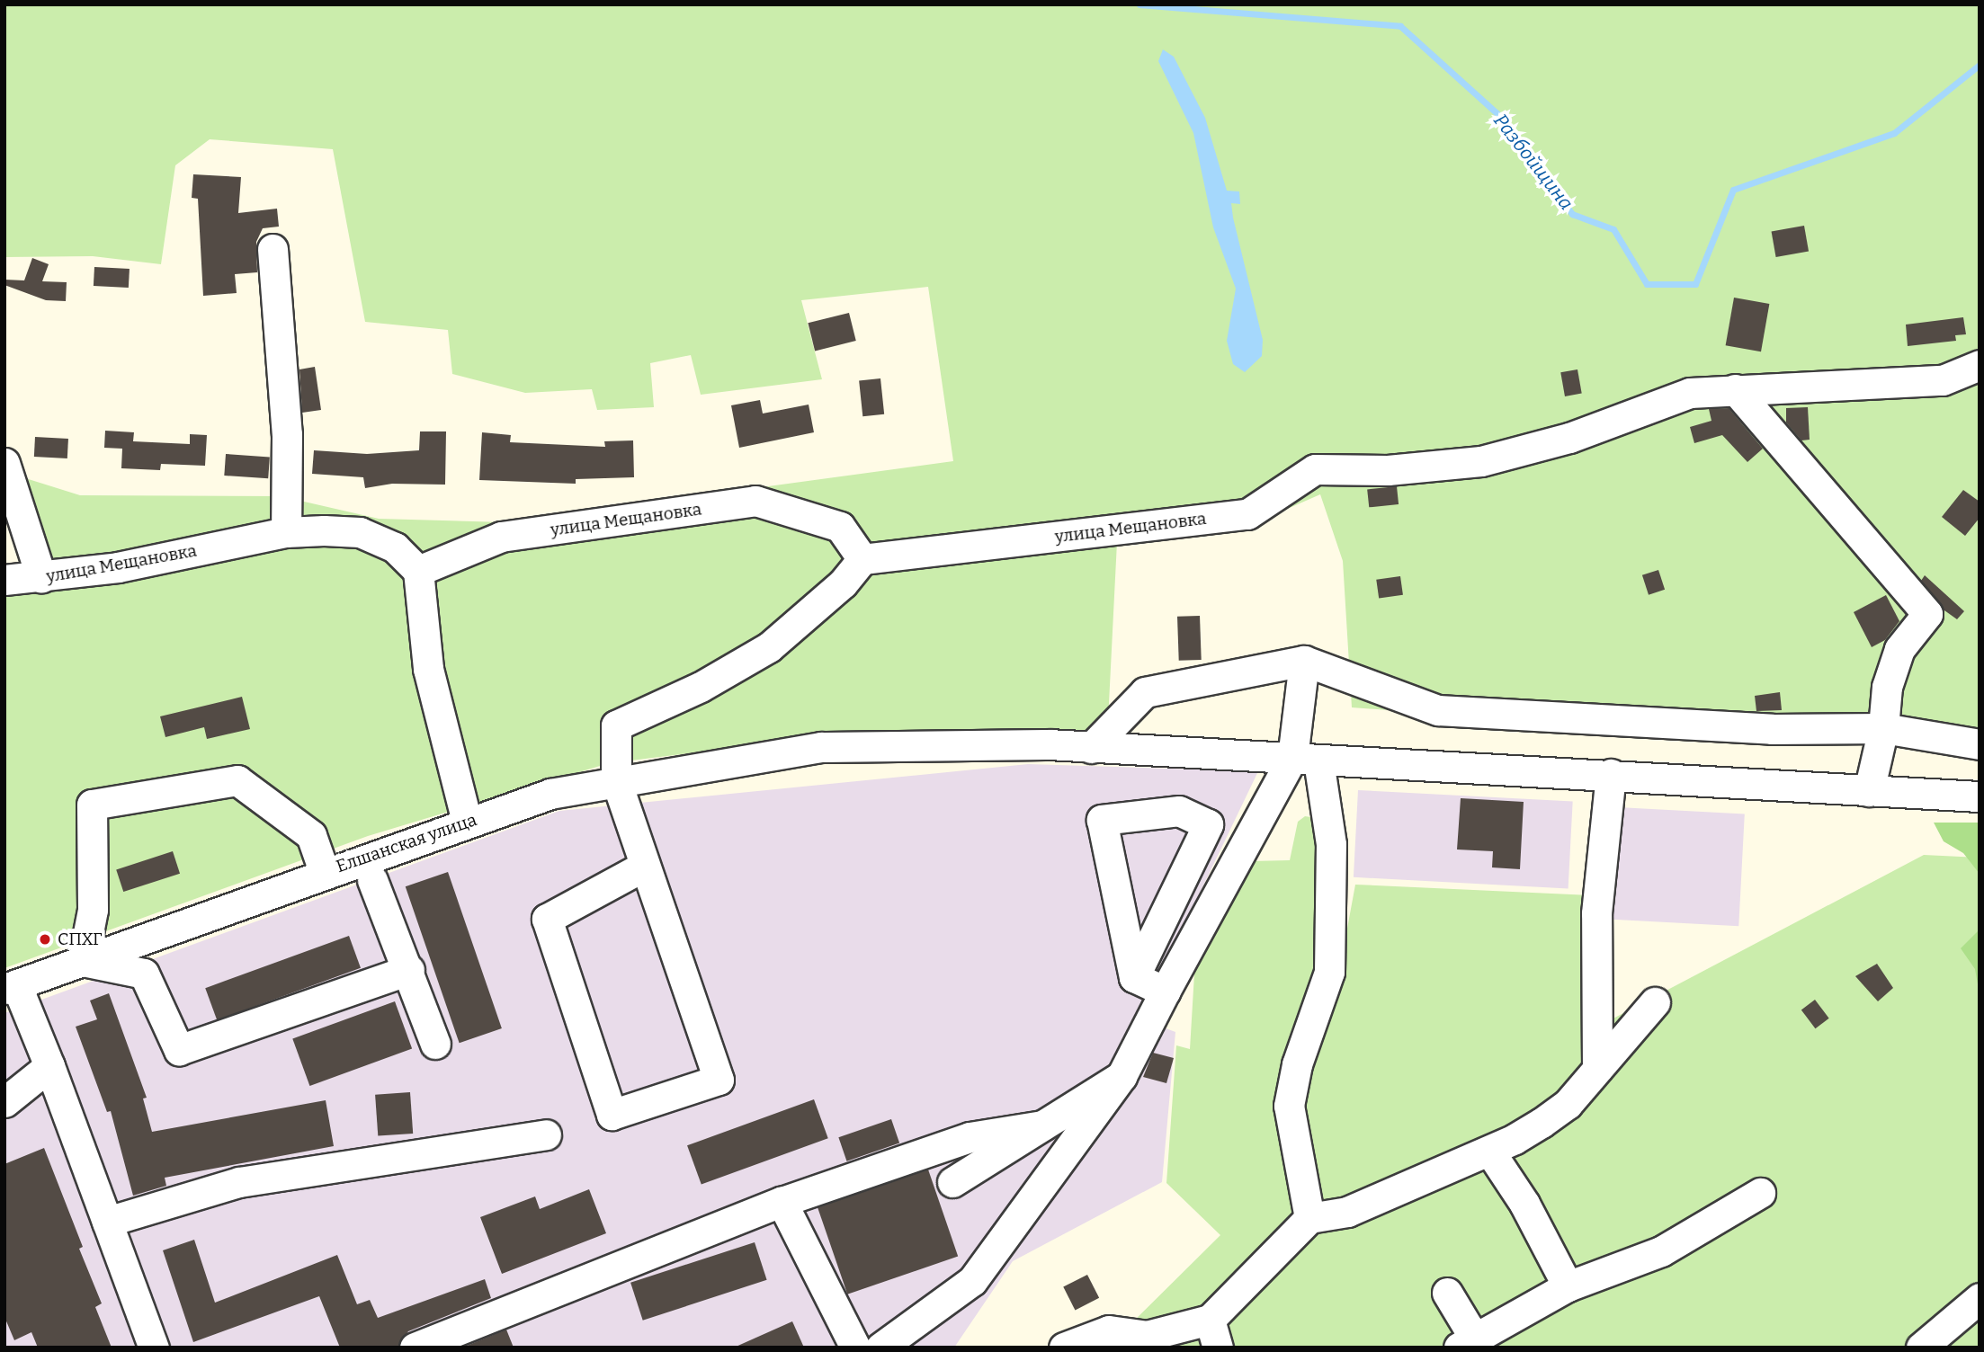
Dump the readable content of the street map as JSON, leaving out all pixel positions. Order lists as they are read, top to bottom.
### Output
{
  "streets": {
    "street": ["улица Мещановка", "Елшанская улица"]
  },
  "water": ["Разбойщина"],
  "places": ["СПХГ"]
}
